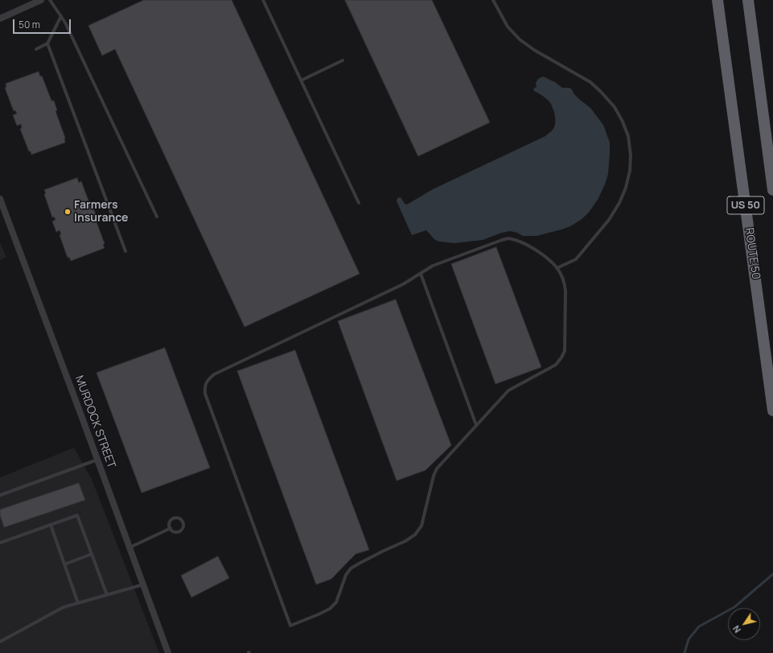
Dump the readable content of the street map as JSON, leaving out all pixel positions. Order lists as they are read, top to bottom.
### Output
{
  "streets": {
    "highway": ["US 50", "ROUTE 50"],
    "street": ["MURDOCK STREET"]
  },
  "places": ["Farmers Insurance"],
  "scale_bar": "50 m",
  "north": "bottom left"
}
